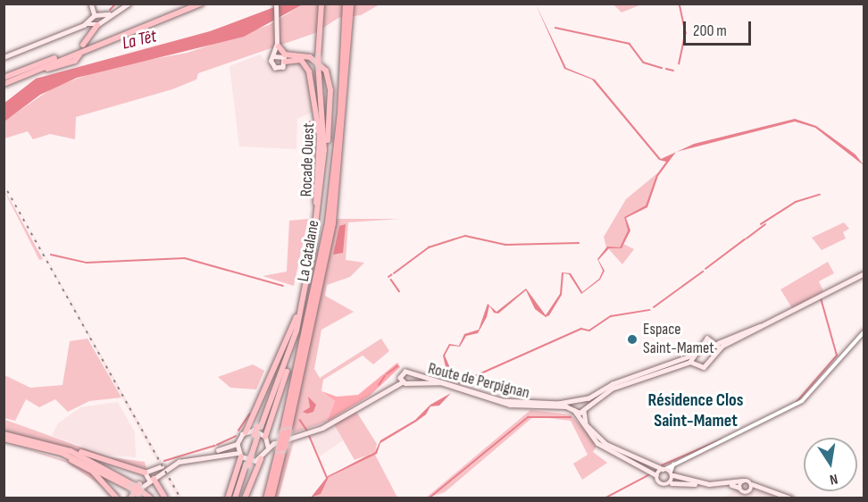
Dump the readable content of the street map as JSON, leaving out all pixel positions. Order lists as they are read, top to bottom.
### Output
{
  "streets": {
    "highway": ["Rocade Ouest", "La Catalane"],
    "main road": ["Route de Perpignan"]
  },
  "districts": ["Résidence Clos Saint-Mamet"],
  "water": ["La Têt"],
  "places": ["Espace Saint-Mamet"],
  "scale_bar": "200 m",
  "north": "bottom"
}
